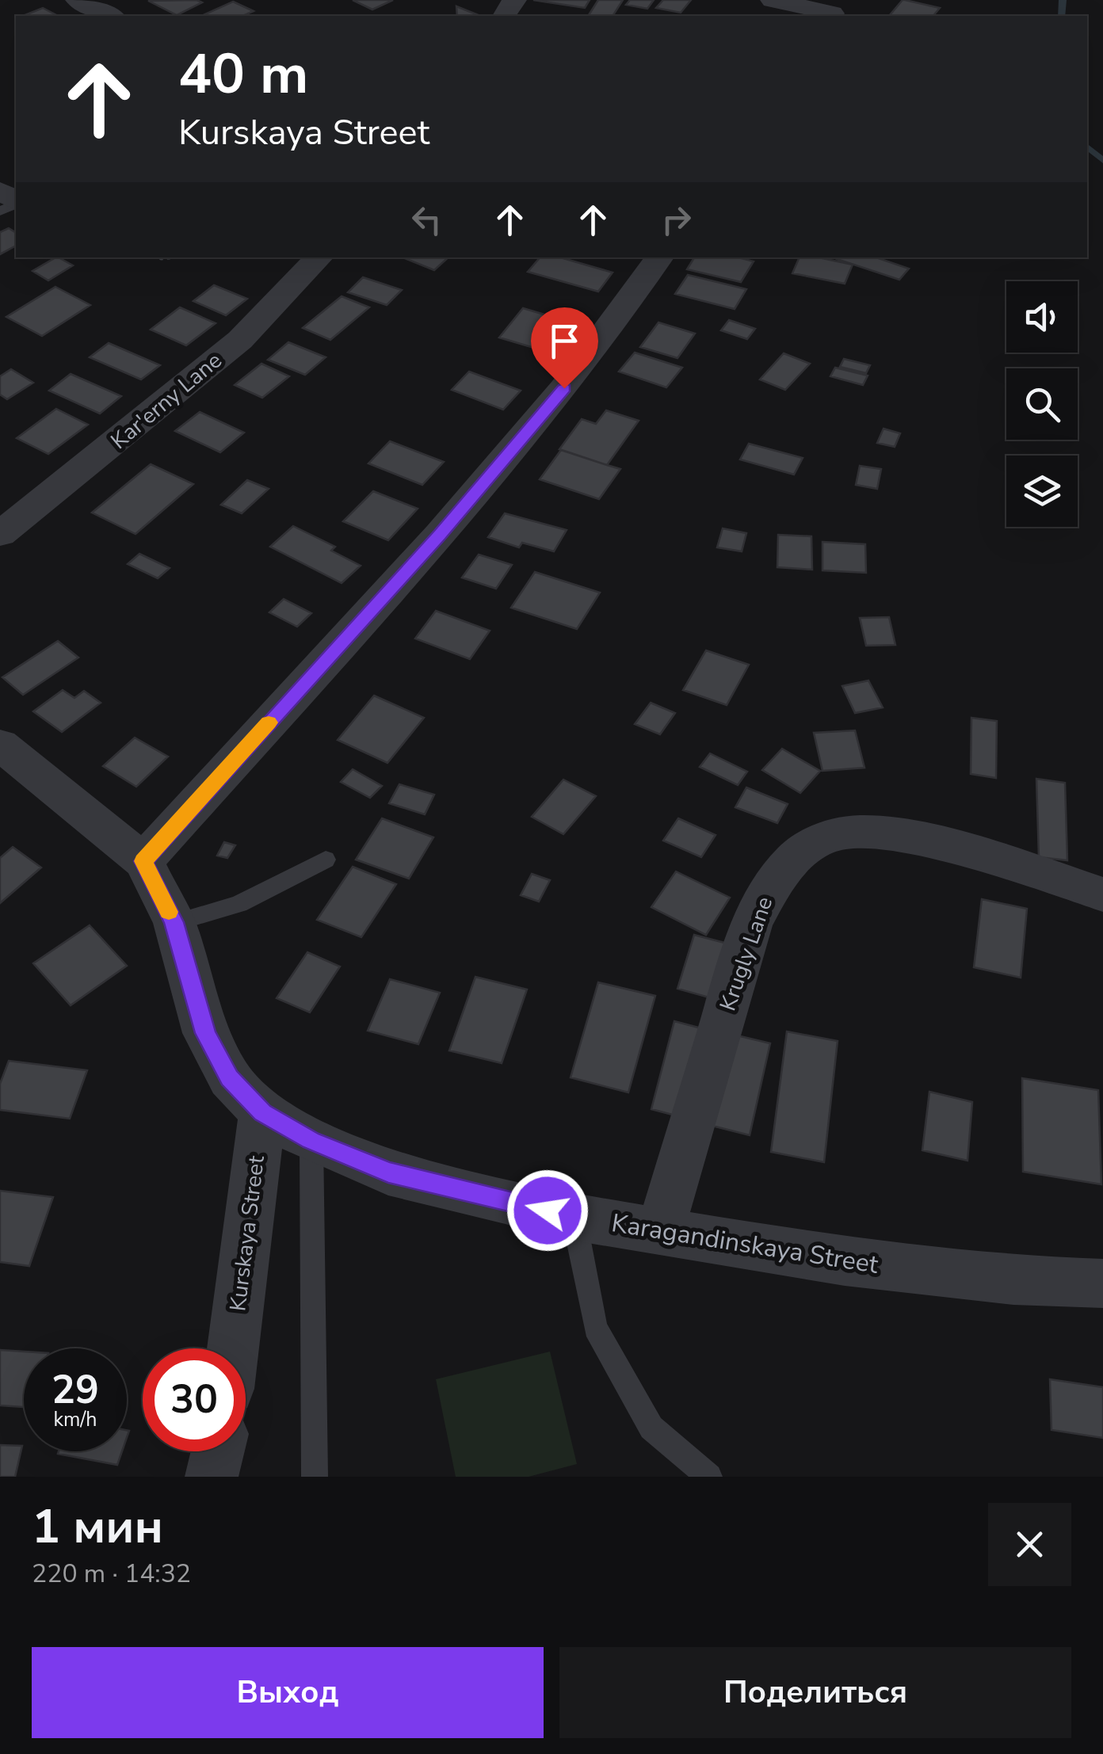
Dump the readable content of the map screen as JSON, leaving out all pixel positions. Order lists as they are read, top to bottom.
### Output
{
  "streets": {
    "street": [
      "Kar'erny Lane",
      "Krugly Lane",
      "Kurskaya Street",
      "Karagandinskaya Street"
    ]
  },
  "crossings": [
    ["Krugly Lane", "Karagandinskaya Street"],
    ["Kurskaya Street", "Karagandinskaya Street"]
  ],
  "page": {
    "turn": ["40 m", "Kurskaya Street"],
    "speed": "29 km/h",
    "limit": "30",
    "heading": ["1 мин", "220 m · 14:32"],
    "buttons": ["Выход", "Поделиться"]
  }
}
